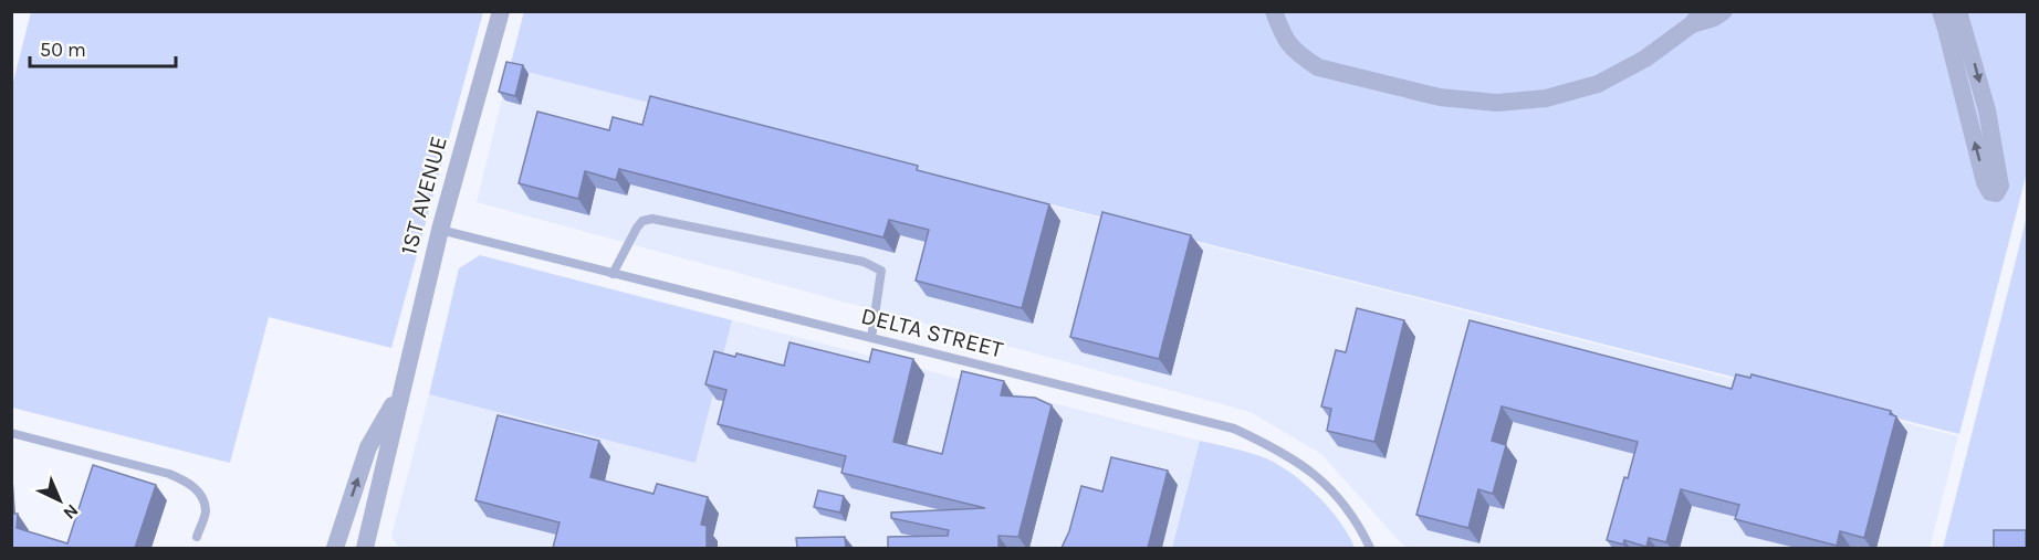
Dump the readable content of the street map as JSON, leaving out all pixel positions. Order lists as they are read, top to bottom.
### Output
{
  "streets": {
    "street": ["1ST AVENUE"],
    "lane": ["DELTA STREET"]
  },
  "crossings": [
    ["1ST AVENUE", "DELTA STREET"]
  ],
  "scale_bar": "50 m",
  "north": "bottom right"
}
